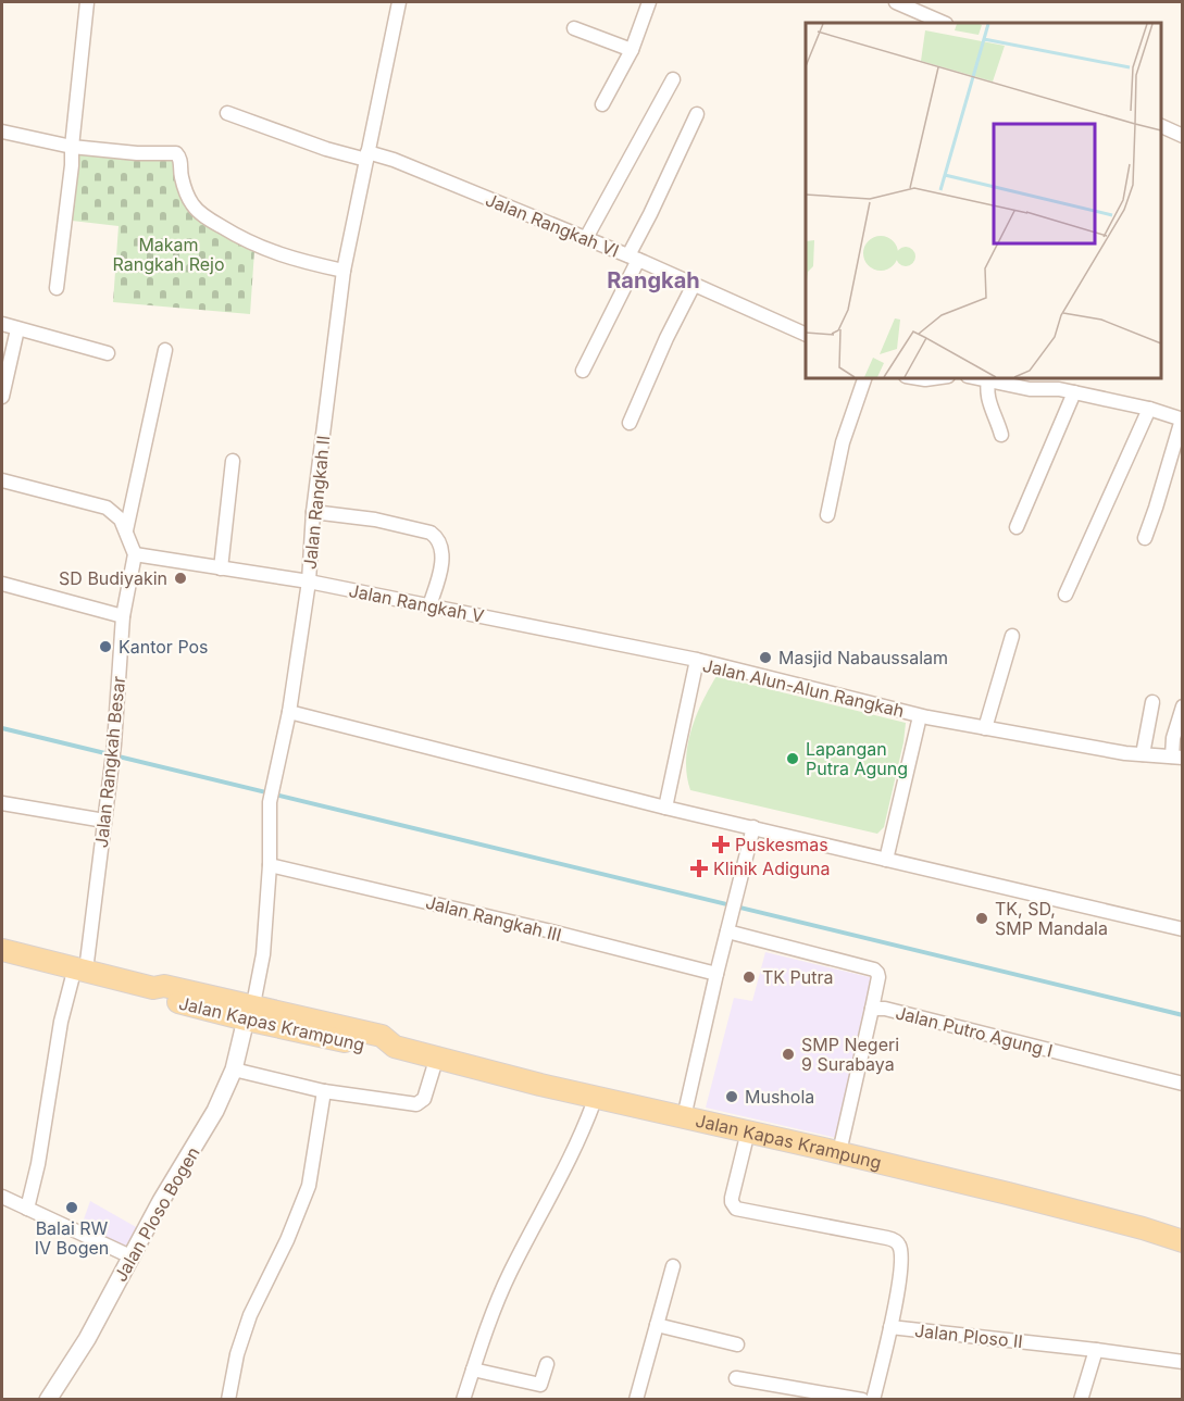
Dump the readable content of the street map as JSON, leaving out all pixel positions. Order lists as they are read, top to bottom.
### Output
{
  "streets": {
    "main road": ["Jalan Kapas Krampung"],
    "street": [
      "Jalan Rangkah VI",
      "Jalan Rangkah II",
      "Jalan Rangkah V",
      "Jalan Alun-Alun Rangkah",
      "Jalan Rangkah Besar",
      "Jalan Rangkah III",
      "Jalan Putro Agung I",
      "Jalan Ploso Bogen",
      "Jalan Ploso II"
    ]
  },
  "crossings": [
    ["Jalan Rangkah VI", "Jalan Rangkah II"],
    ["Jalan Rangkah II", "Jalan Rangkah V"],
    ["Jalan Rangkah II", "Jalan Rangkah III"],
    ["Jalan Rangkah II", "Jalan Kapas Krampung"],
    ["Jalan Rangkah II", "Jalan Ploso Bogen"],
    ["Jalan Rangkah V", "Jalan Alun-Alun Rangkah"],
    ["Jalan Rangkah V", "Jalan Rangkah Besar"],
    ["Jalan Rangkah Besar", "Jalan Kapas Krampung"],
    ["Jalan Kapas Krampung", "Jalan Putro Agung I"],
    ["Jalan Kapas Krampung", "Jalan Ploso Bogen"],
    ["Jalan Kapas Krampung", "Jalan Ploso II"]
  ],
  "districts": ["Rangkah"],
  "parks": ["Makam Rangkah Rejo"],
  "places": {
    "other": [
      "SD Budiyakin",
      "Kantor Pos",
      "Masjid Nabaussalam",
      "Lapangan Putra Agung",
      "TK, SD, SMP Mandala",
      "TK Putra",
      "SMP Negeri 9 Surabaya",
      "Mushola",
      "Balai RW IV Bogen"
    ],
    "health": ["Puskesmas", "Klinik Adiguna"]
  }
}
